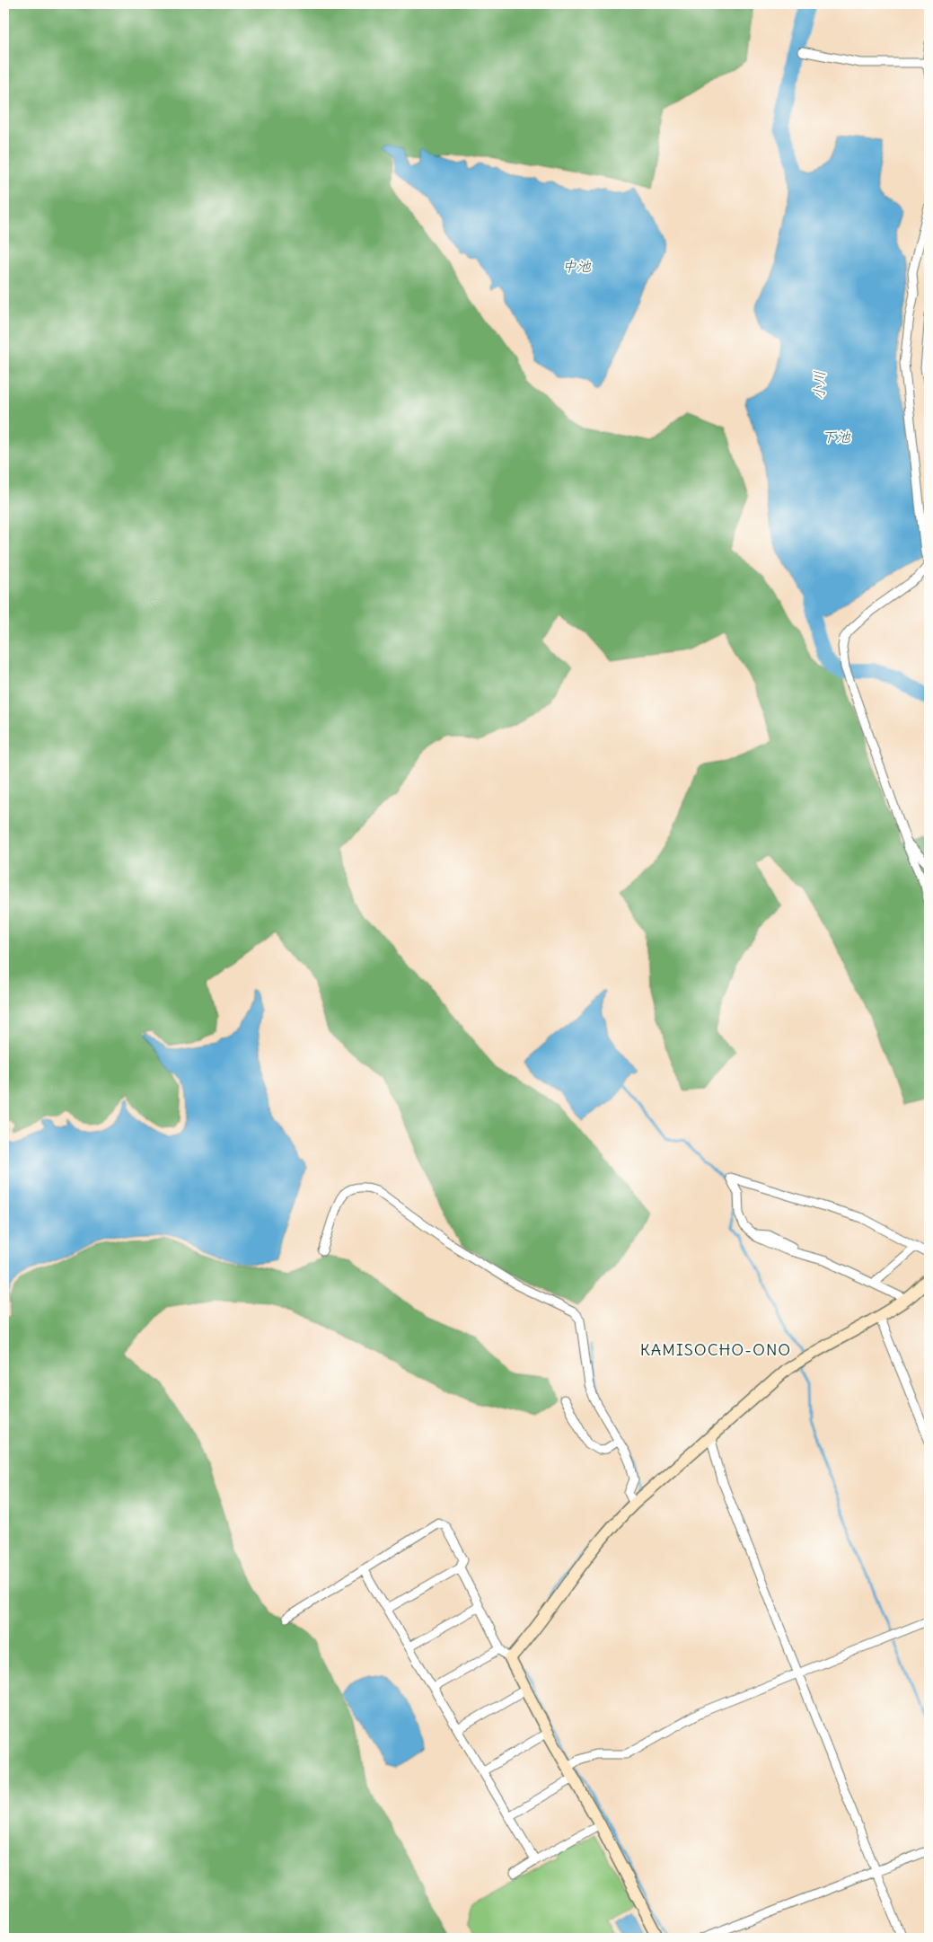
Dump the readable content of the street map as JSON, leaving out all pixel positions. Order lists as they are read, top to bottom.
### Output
{
  "districts": ["KAMISOCHO-ONO"],
  "water": ["中池", "小川", "下池"]
}
